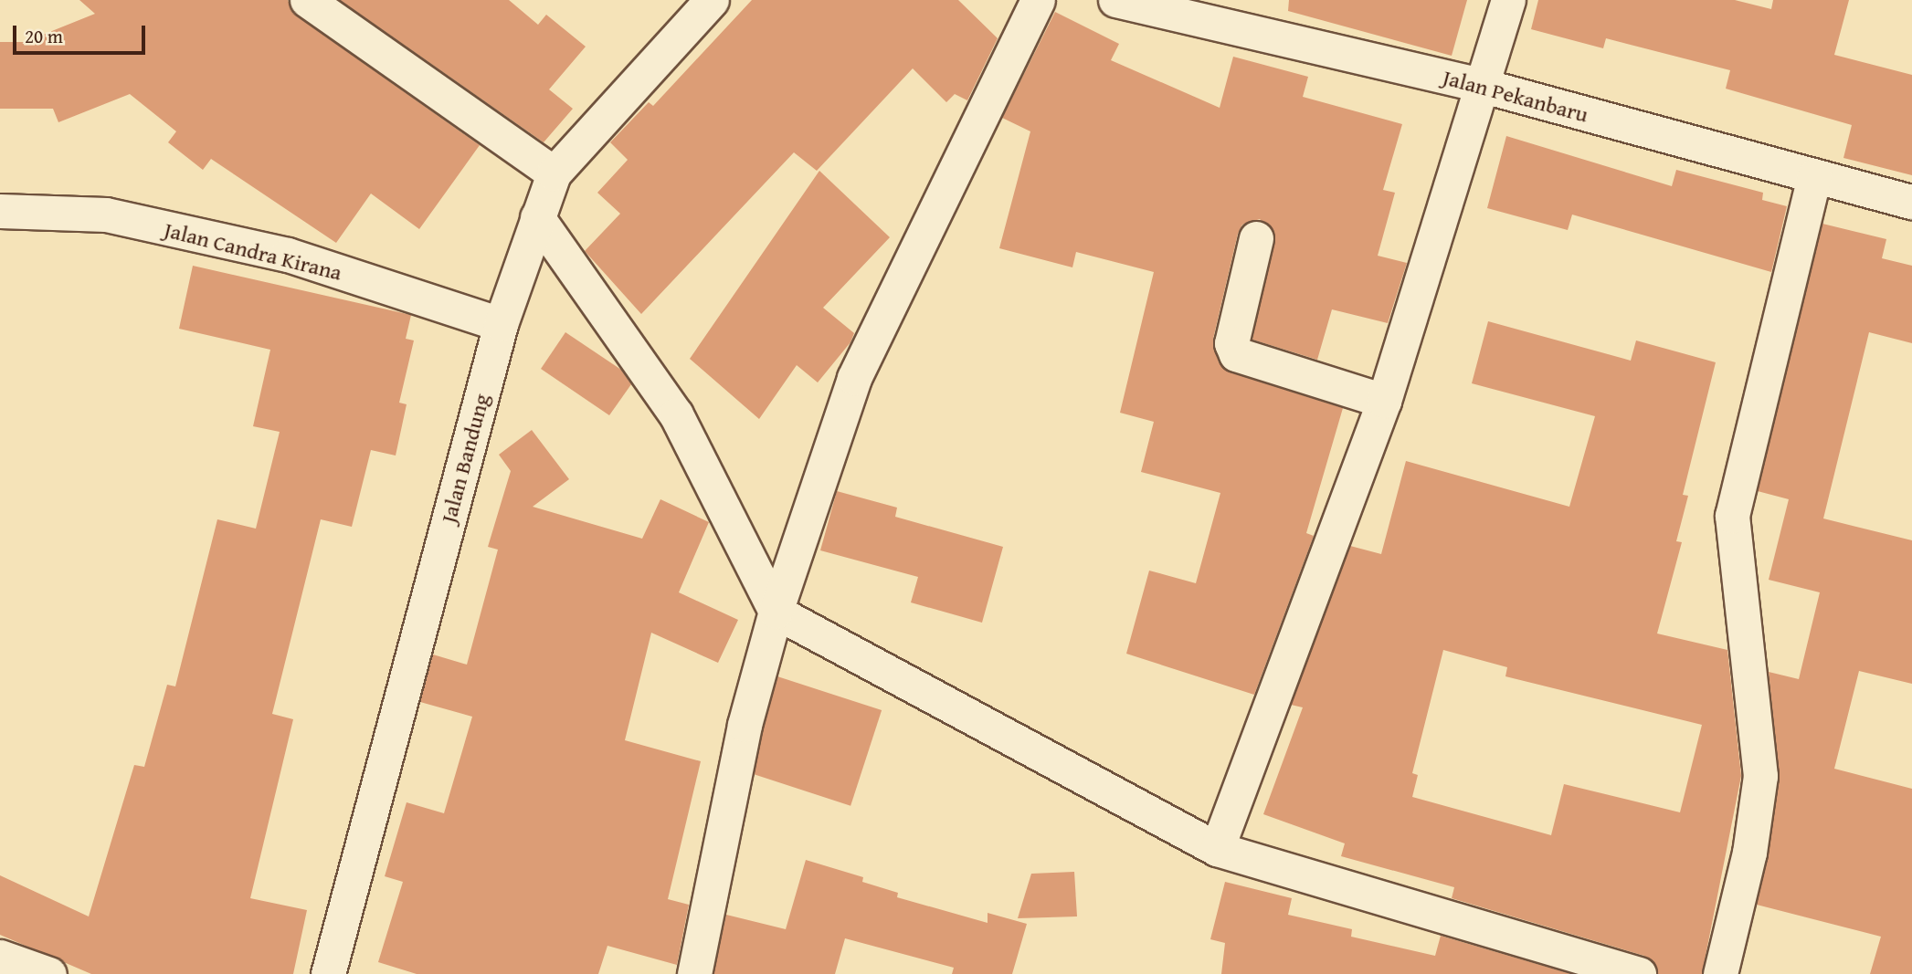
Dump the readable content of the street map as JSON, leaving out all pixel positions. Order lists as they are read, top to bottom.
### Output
{
  "streets": {
    "street": ["Jalan Pekanbaru", "Jalan Candra Kirana", "Jalan Bandung"]
  },
  "crossings": [
    ["Jalan Candra Kirana", "Jalan Bandung"]
  ],
  "scale_bar": "20 m"
}
